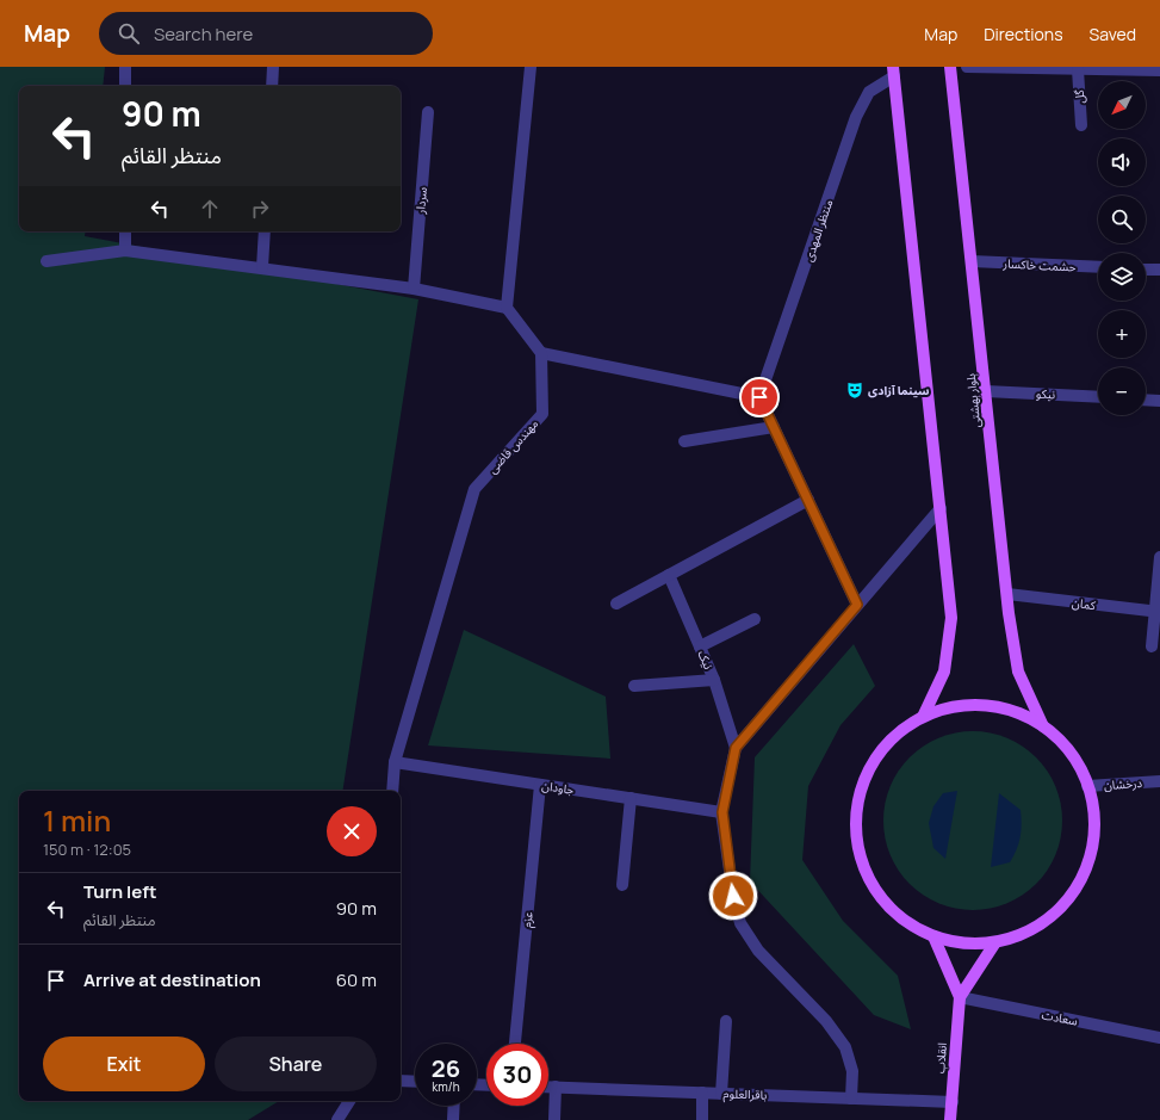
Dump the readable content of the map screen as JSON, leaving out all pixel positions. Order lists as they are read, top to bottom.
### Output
{
  "streets": {
    "main road": ["بلوار بهشتی", "انقلاب"],
    "street": [
      "گل",
      "سردار",
      "منتظر المهدی",
      "حشمت خاکسار",
      "نیکو",
      "مهندس قاضی",
      "کمان",
      "نیک",
      "درخشان",
      "جاودان",
      "عزم",
      "سعادت",
      "باقرالعلوم"
    ]
  },
  "crossings": [
    ["حشمت خاکسار", "بلوار بهشتی"],
    ["نیکو", "بلوار بهشتی"],
    ["بلوار بهشتی", "کمان"],
    ["مهندس قاضی", "جاودان"],
    ["جاودان", "عزم"],
    ["سعادت", "انقلاب"],
    ["انقلاب", "باقرالعلوم"]
  ],
  "places": {
    "theatre": ["سینما آزادی"]
  },
  "north": "bottom left",
  "page": {
    "header": "Map",
    "search": "Search here",
    "nav": ["Map", "Directions", "Saved"],
    "map_buttons": ["+", "−"],
    "turn": ["90 m", "منتظر القائم"],
    "heading": ["1 min", "150 m · 12:05"],
    "list": [
      {
        "name": "Turn left",
        "note": "منتظر القائم",
        "value": "90 m"
      },
      {
        "name": "Arrive at destination",
        "value": "60 m"
      }
    ],
    "buttons": ["Exit", "Share"],
    "speed": "26 km/h",
    "limit": "30"
  }
}
